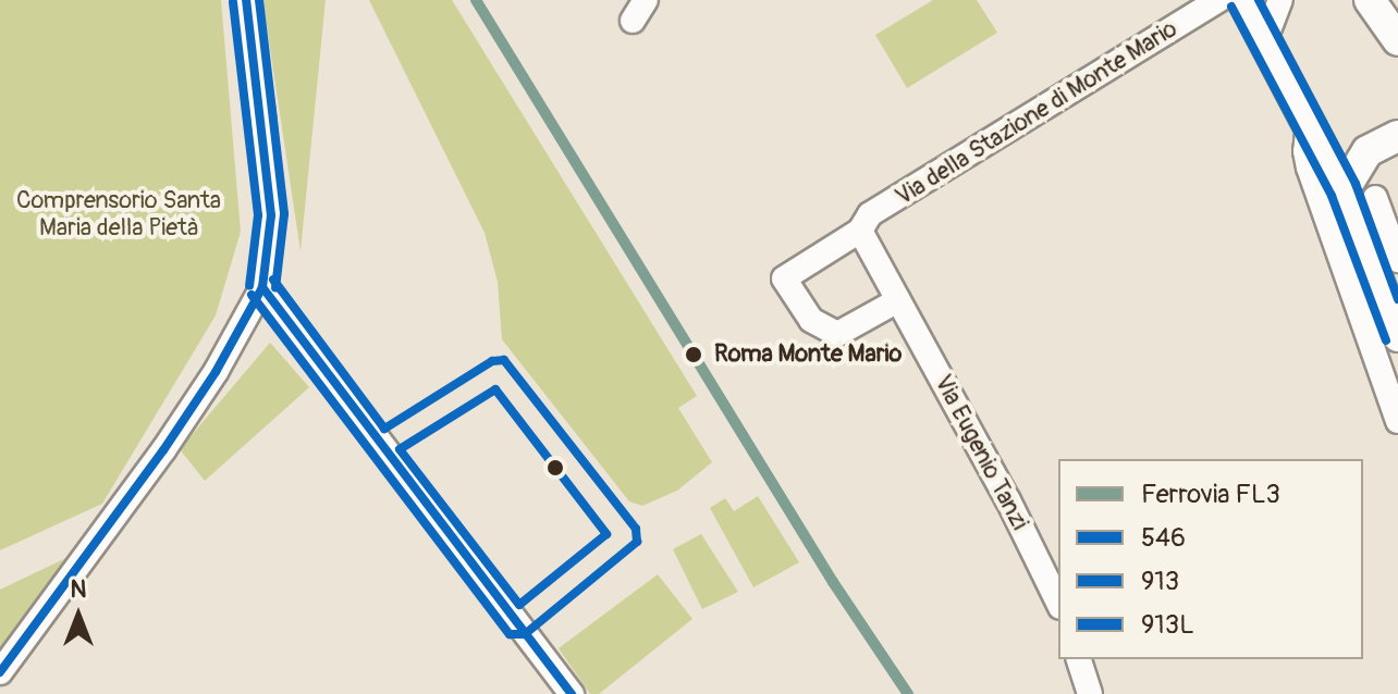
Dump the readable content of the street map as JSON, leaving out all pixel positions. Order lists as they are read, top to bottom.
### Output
{
  "streets": {
    "street": ["Via della Stazione di Monte Mario", "Via Eugenio Tanzi"]
  },
  "crossings": [
    ["Via della Stazione di Monte Mario", "Via Eugenio Tanzi"]
  ],
  "parks": ["Comprensorio Santa Maria della Pietà"],
  "places": ["Roma Monte Mario"],
  "lines": [
    "rail line FL3",
    "transit line 546",
    "transit line 913L",
    "transit line 913"
  ],
  "legend": [
    "Ferrovia FL3",
    "546",
    "913",
    "913L"
  ],
  "north": "top"
}
